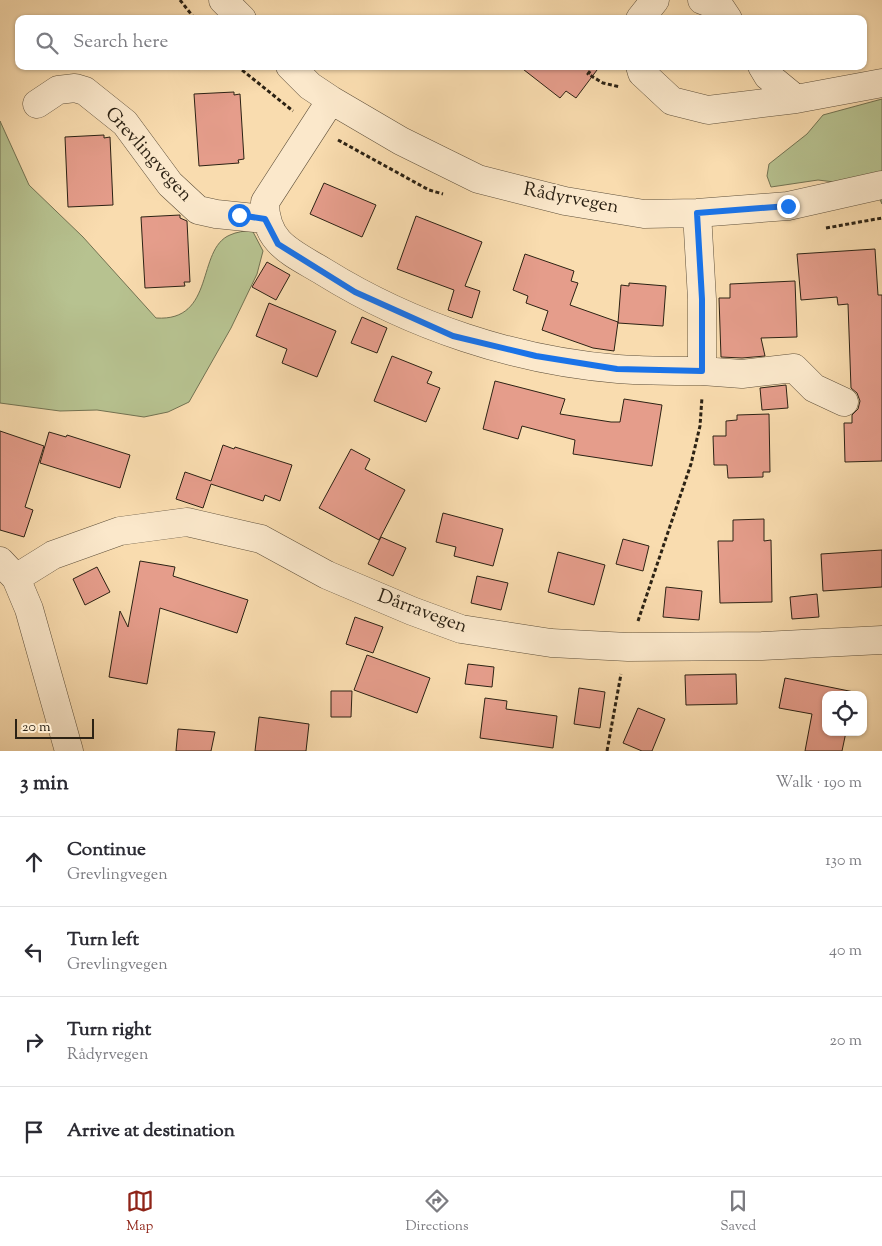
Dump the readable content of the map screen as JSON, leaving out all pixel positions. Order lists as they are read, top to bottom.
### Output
{
  "streets": {
    "street": ["Grevlingvegen", "Rådyrvegen", "Dårravegen"]
  },
  "scale_bar": "20 m",
  "page": {
    "search": "Search here",
    "scale": "20 m",
    "heading": ["3 min", "Walk · 190 m"],
    "list": [
      ["Continue", "Grevlingvegen", "130 m"],
      ["Turn left", "Grevlingvegen", "40 m"],
      ["Turn right", "Rådyrvegen", "20 m"],
      "Arrive at destination"
    ],
    "nav": ["Map", "Directions", "Saved"]
  }
}
